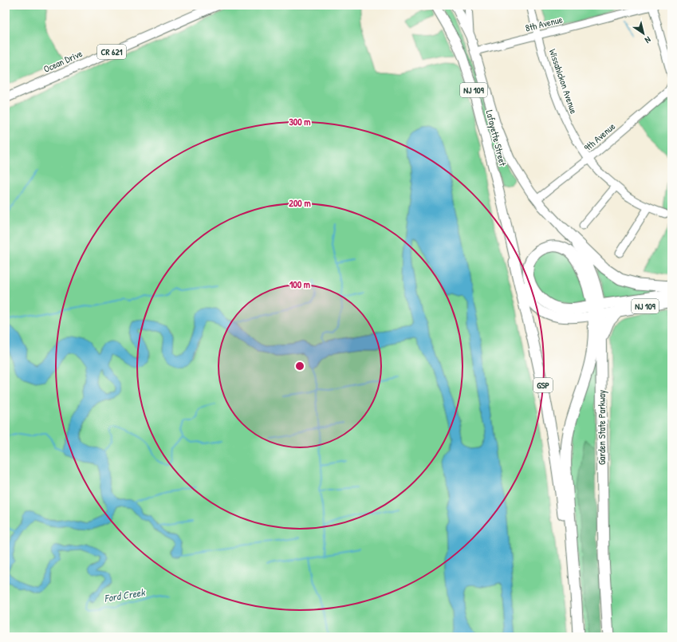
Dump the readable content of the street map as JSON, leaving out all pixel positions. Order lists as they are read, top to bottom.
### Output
{
  "streets": {
    "highway": ["NJ 109", "GSP", "Garden State Parkway"],
    "main road": ["CR 621", "Ocean Drive", "Lafayette Street"],
    "street": ["8th Avenue", "Wissahickon Avenue", "9th Avenue"]
  },
  "crossings": [
    ["8th Avenue", "Wissahickon Avenue"],
    ["8th Avenue", "Lafayette Street"],
    ["Wissahickon Avenue", "9th Avenue"],
    ["NJ 109", "Lafayette Street"],
    ["NJ 109", "GSP"],
    ["NJ 109", "Garden State Parkway"],
    ["9th Avenue", "Lafayette Street"],
    ["Lafayette Street", "GSP"],
    ["Lafayette Street", "Garden State Parkway"]
  ],
  "water": ["Ford Creek"],
  "north": "bottom right",
  "rings": ["300 m", "200 m", "100 m"]
}
